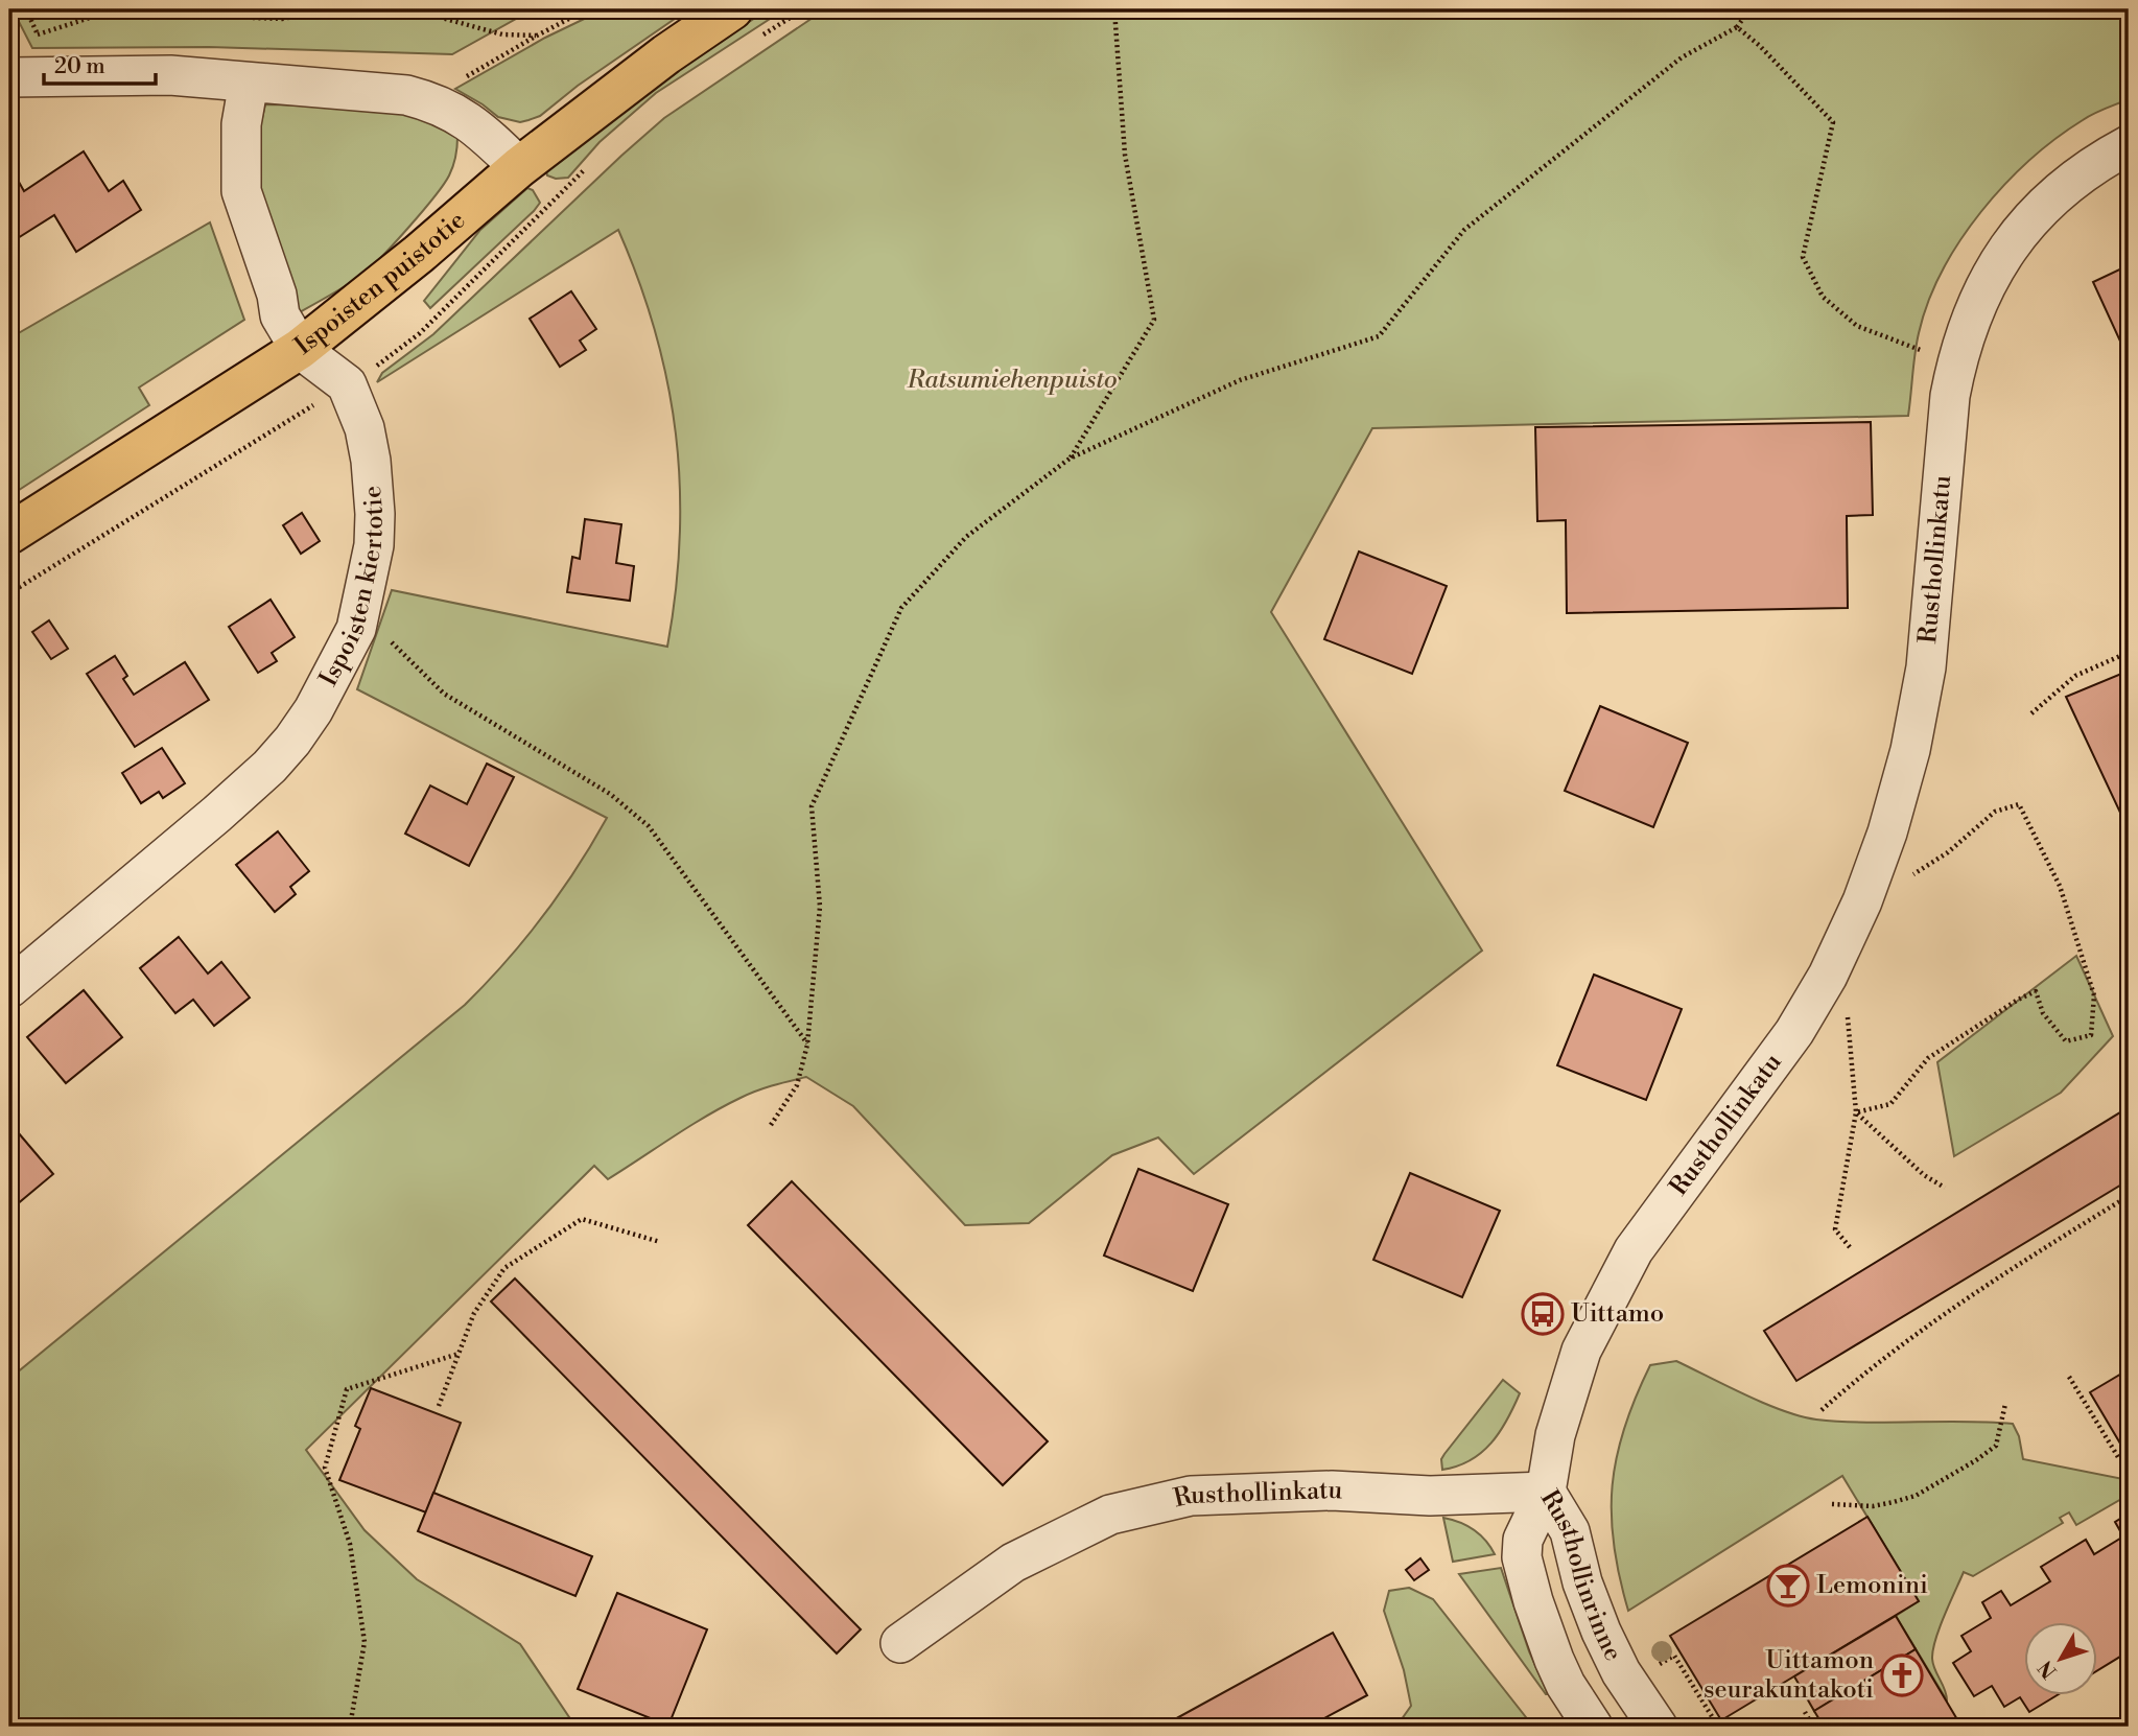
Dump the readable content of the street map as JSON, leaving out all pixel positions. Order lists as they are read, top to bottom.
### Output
{
  "streets": {
    "main road": ["Ispoisten puistotie"],
    "street": ["Rusthollinkatu", "Ispoisten kiertotie", "Rusthollinrinne"]
  },
  "crossings": [
    ["Ispoisten puistotie", "Ispoisten kiertotie"],
    ["Rusthollinkatu", "Rusthollinrinne"]
  ],
  "parks": ["Ratsumiehenpuisto"],
  "places": {
    "bus stop": ["Uittamo"],
    "bar": ["Lemonini"],
    "church": ["Uittamon seurakuntakoti"]
  },
  "scale_bar": "20 m",
  "north": "bottom left"
}
